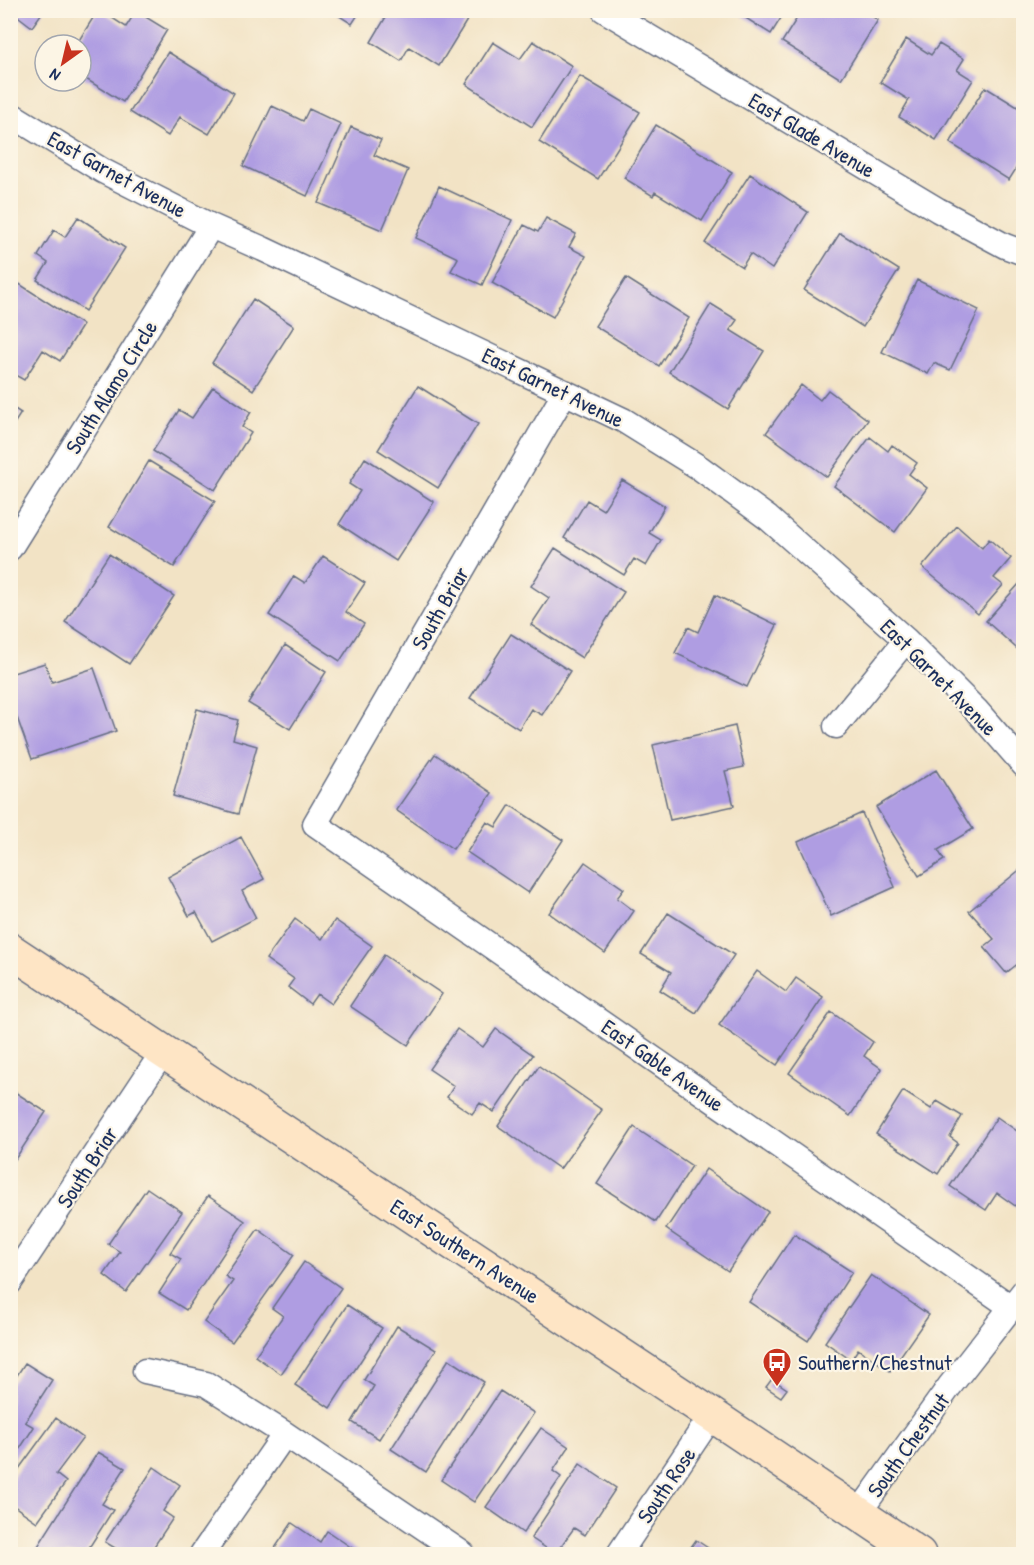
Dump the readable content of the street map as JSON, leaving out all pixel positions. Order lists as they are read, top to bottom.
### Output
{
  "streets": {
    "main road": ["East Southern Avenue"],
    "street": [
      "East Glade Avenue",
      "East Garnet Avenue",
      "South Alamo Circle",
      "South Briar",
      "East Gable Avenue",
      "South Chestnut",
      "South Rose"
    ]
  },
  "crossings": [
    ["East Garnet Avenue", "South Alamo Circle"],
    ["East Garnet Avenue", "South Briar"],
    ["South Briar", "East Gable Avenue"],
    ["South Briar", "East Southern Avenue"],
    ["East Gable Avenue", "South Chestnut"],
    ["East Southern Avenue", "South Chestnut"],
    ["East Southern Avenue", "South Rose"]
  ],
  "places": {
    "bus stop": ["Southern/Chestnut"]
  },
  "north": "bottom left"
}
